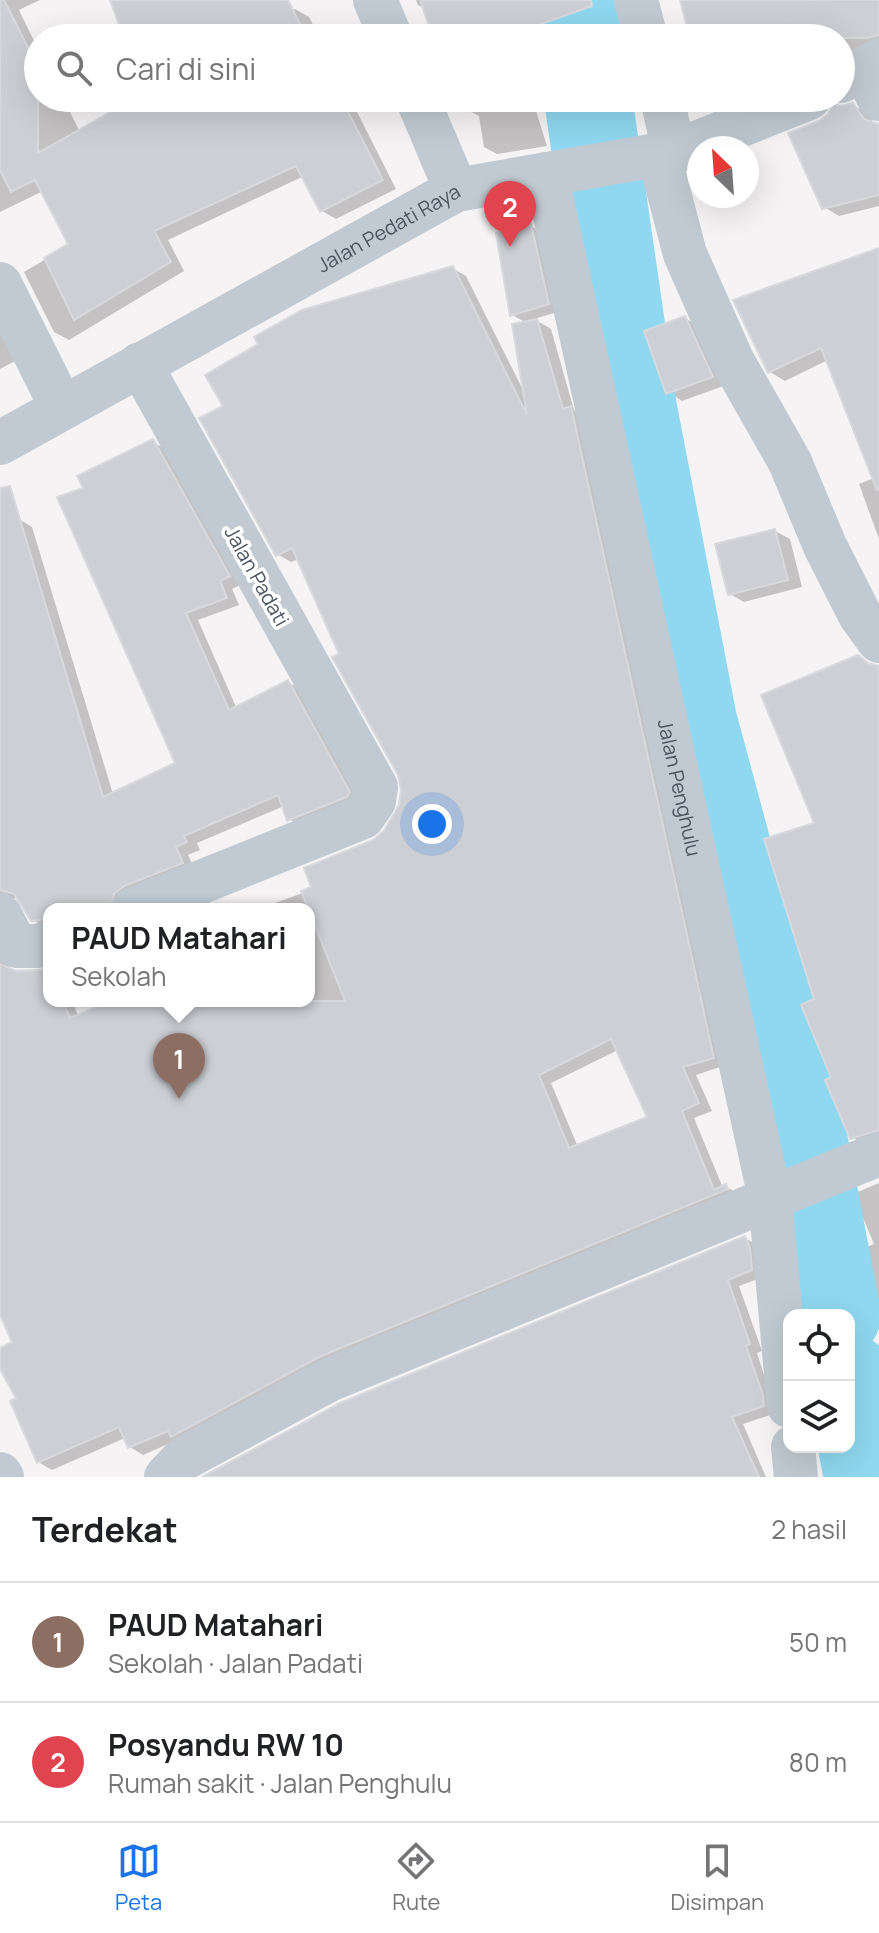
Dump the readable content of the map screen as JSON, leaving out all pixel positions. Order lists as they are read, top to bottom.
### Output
{
  "streets": {
    "street": ["Jalan Pedati Raya", "Jalan Padati", "Jalan Penghulu"]
  },
  "crossings": [
    ["Jalan Pedati Raya", "Jalan Padati"],
    ["Jalan Pedati Raya", "Jalan Penghulu"]
  ],
  "north": "top left",
  "page": {
    "search": "Cari di sini",
    "pins": ["2", "1"],
    "popup": ["PAUD Matahari", "Sekolah"],
    "heading": ["Terdekat", "2 hasil"],
    "list": [
      {
        "mark": "1",
        "name": "PAUD Matahari",
        "note": "Sekolah · Jalan Padati",
        "value": "50 m"
      },
      {
        "mark": "2",
        "name": "Posyandu RW 10",
        "note": "Rumah sakit · Jalan Penghulu",
        "value": "80 m"
      }
    ],
    "nav": ["Peta", "Rute", "Disimpan"]
  }
}
